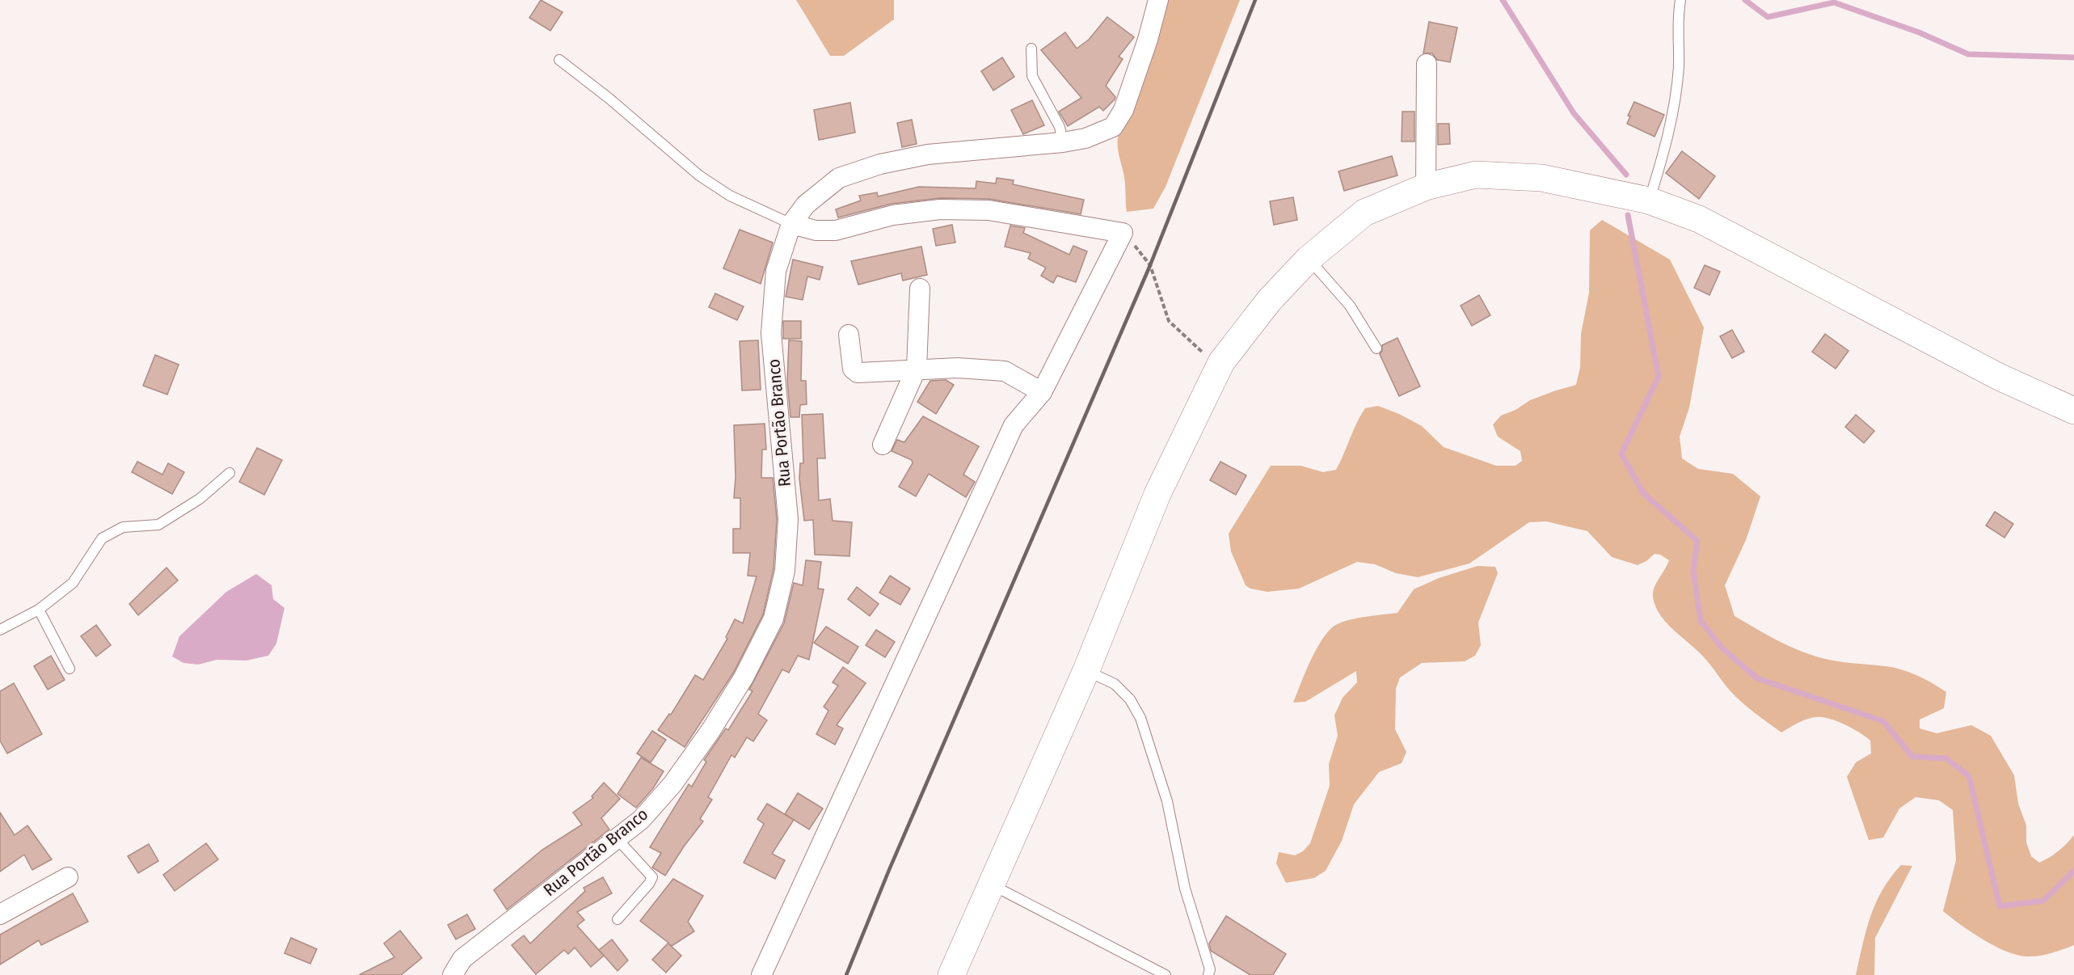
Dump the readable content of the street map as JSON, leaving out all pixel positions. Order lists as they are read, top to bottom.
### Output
{
  "streets": {
    "street": ["Rua Portão Branco"]
  }
}
